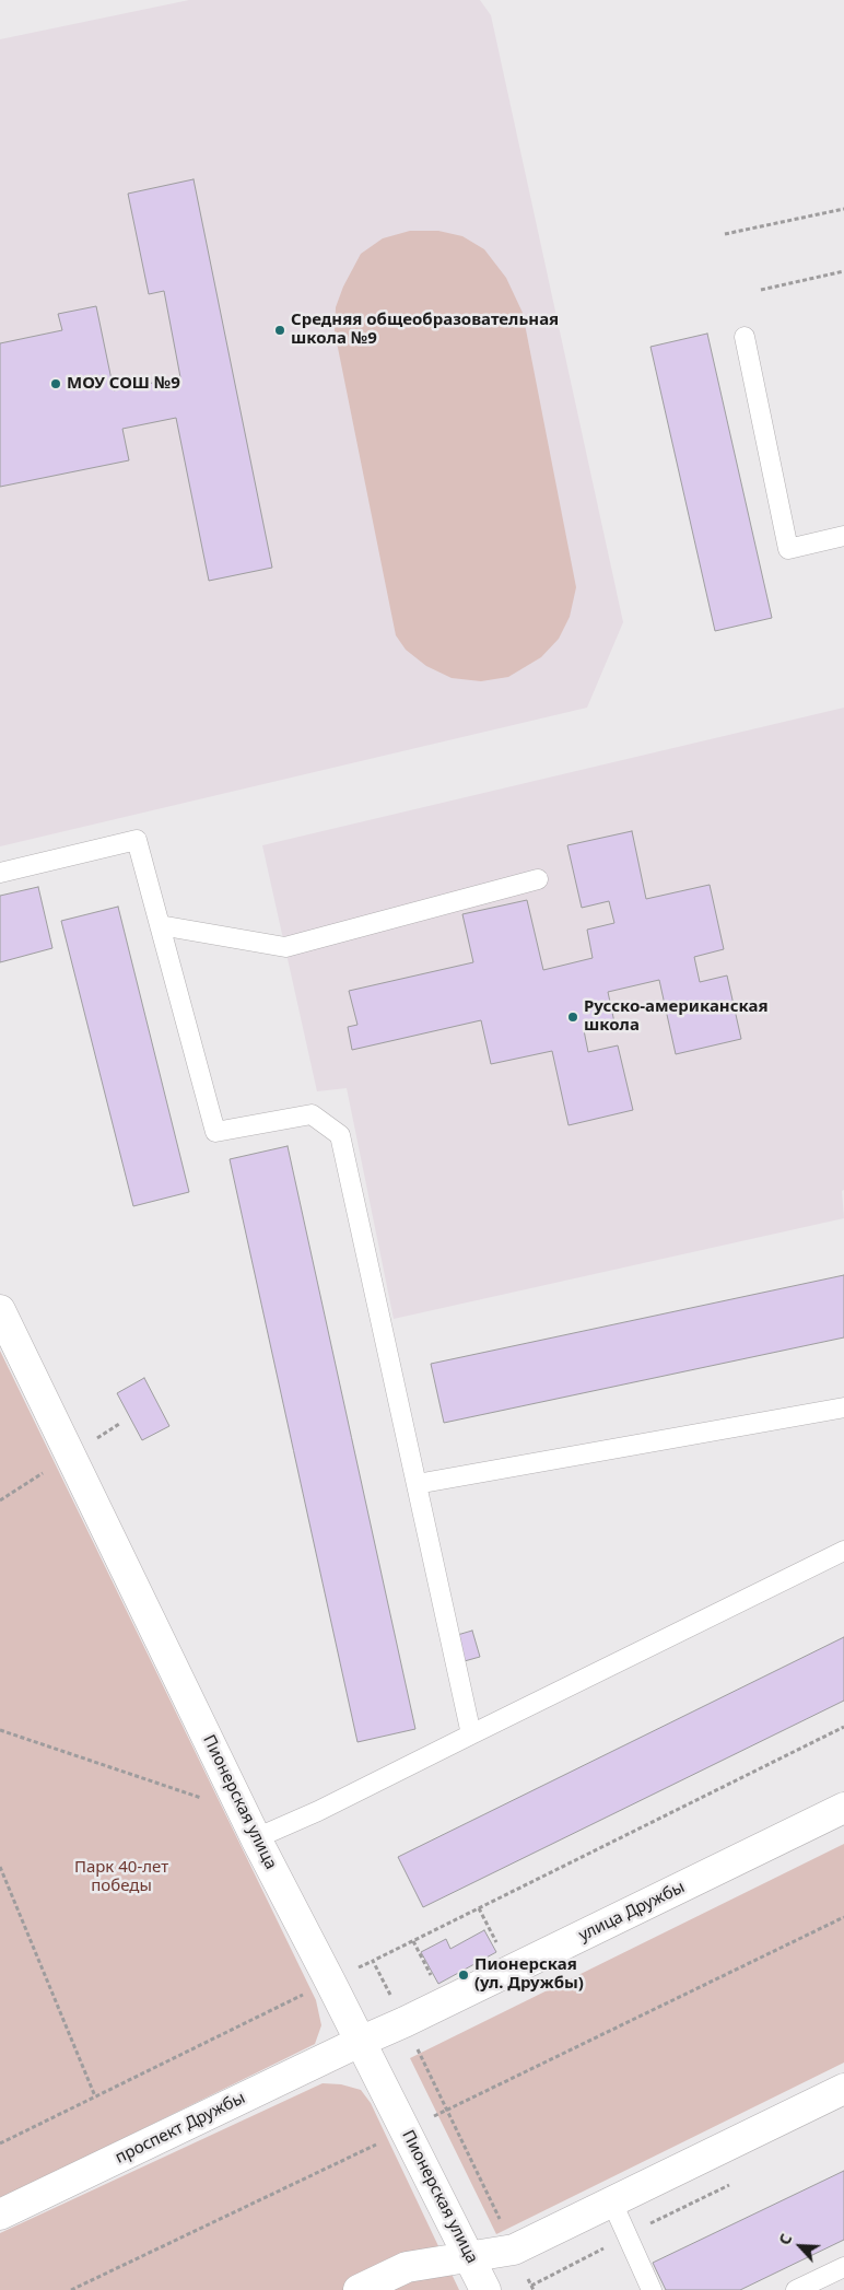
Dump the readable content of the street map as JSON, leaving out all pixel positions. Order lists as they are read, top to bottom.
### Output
{
  "streets": {
    "street": ["Пионерская улица", "улица Дружбы", "проспект Дружбы"]
  },
  "crossings": [
    ["Пионерская улица", "улица Дружбы"],
    ["Пионерская улица", "проспект Дружбы"],
    ["улица Дружбы", "проспект Дружбы"]
  ],
  "parks": ["Парк 40-лет победы"],
  "places": [
    "Средняя общеобразовательная школа №9",
    "МОУ СОШ №9",
    "Русско-американская школа",
    "Пионерская (ул. Дружбы)"
  ],
  "north": "top left"
}
